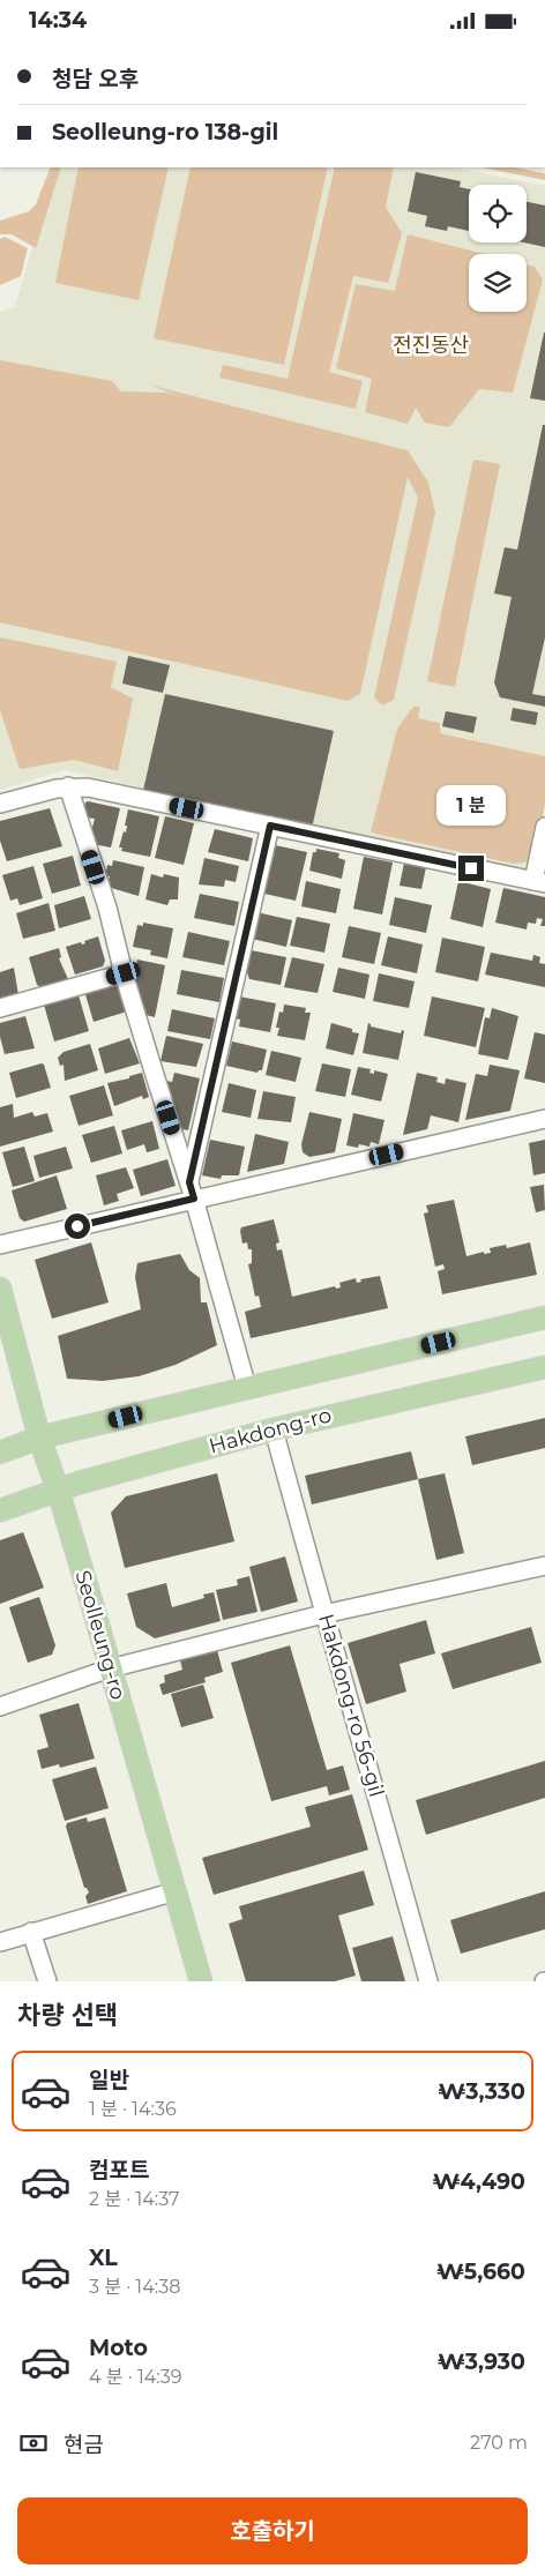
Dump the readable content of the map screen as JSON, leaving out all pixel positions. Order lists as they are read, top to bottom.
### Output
{
  "streets": {
    "main road": ["Hakdong-ro", "Seolleung-ro"],
    "street": ["Hakdong-ro 56-gil"]
  },
  "crossings": [
    ["Hakdong-ro", "Seolleung-ro"],
    ["Hakdong-ro", "Hakdong-ro 56-gil"]
  ],
  "parks": ["전진동산"],
  "page": {
    "status": "14:34",
    "banner": ["청담 오후", "Seolleung-ro 138-gil"],
    "bubble": "1 분",
    "heading": "차량 선택",
    "list": [
      {
        "name": "일반",
        "note": "1 분 · 14:36",
        "value": "₩3,330"
      },
      {
        "name": "컴포트",
        "note": "2 분 · 14:37",
        "value": "₩4,490"
      },
      {
        "name": "XL",
        "note": "3 분 · 14:38",
        "value": "₩5,660"
      },
      {
        "name": "Moto",
        "note": "4 분 · 14:39",
        "value": "₩3,930"
      }
    ],
    "pay": ["현금", "270 m"],
    "buttons": "호출하기"
  }
}
